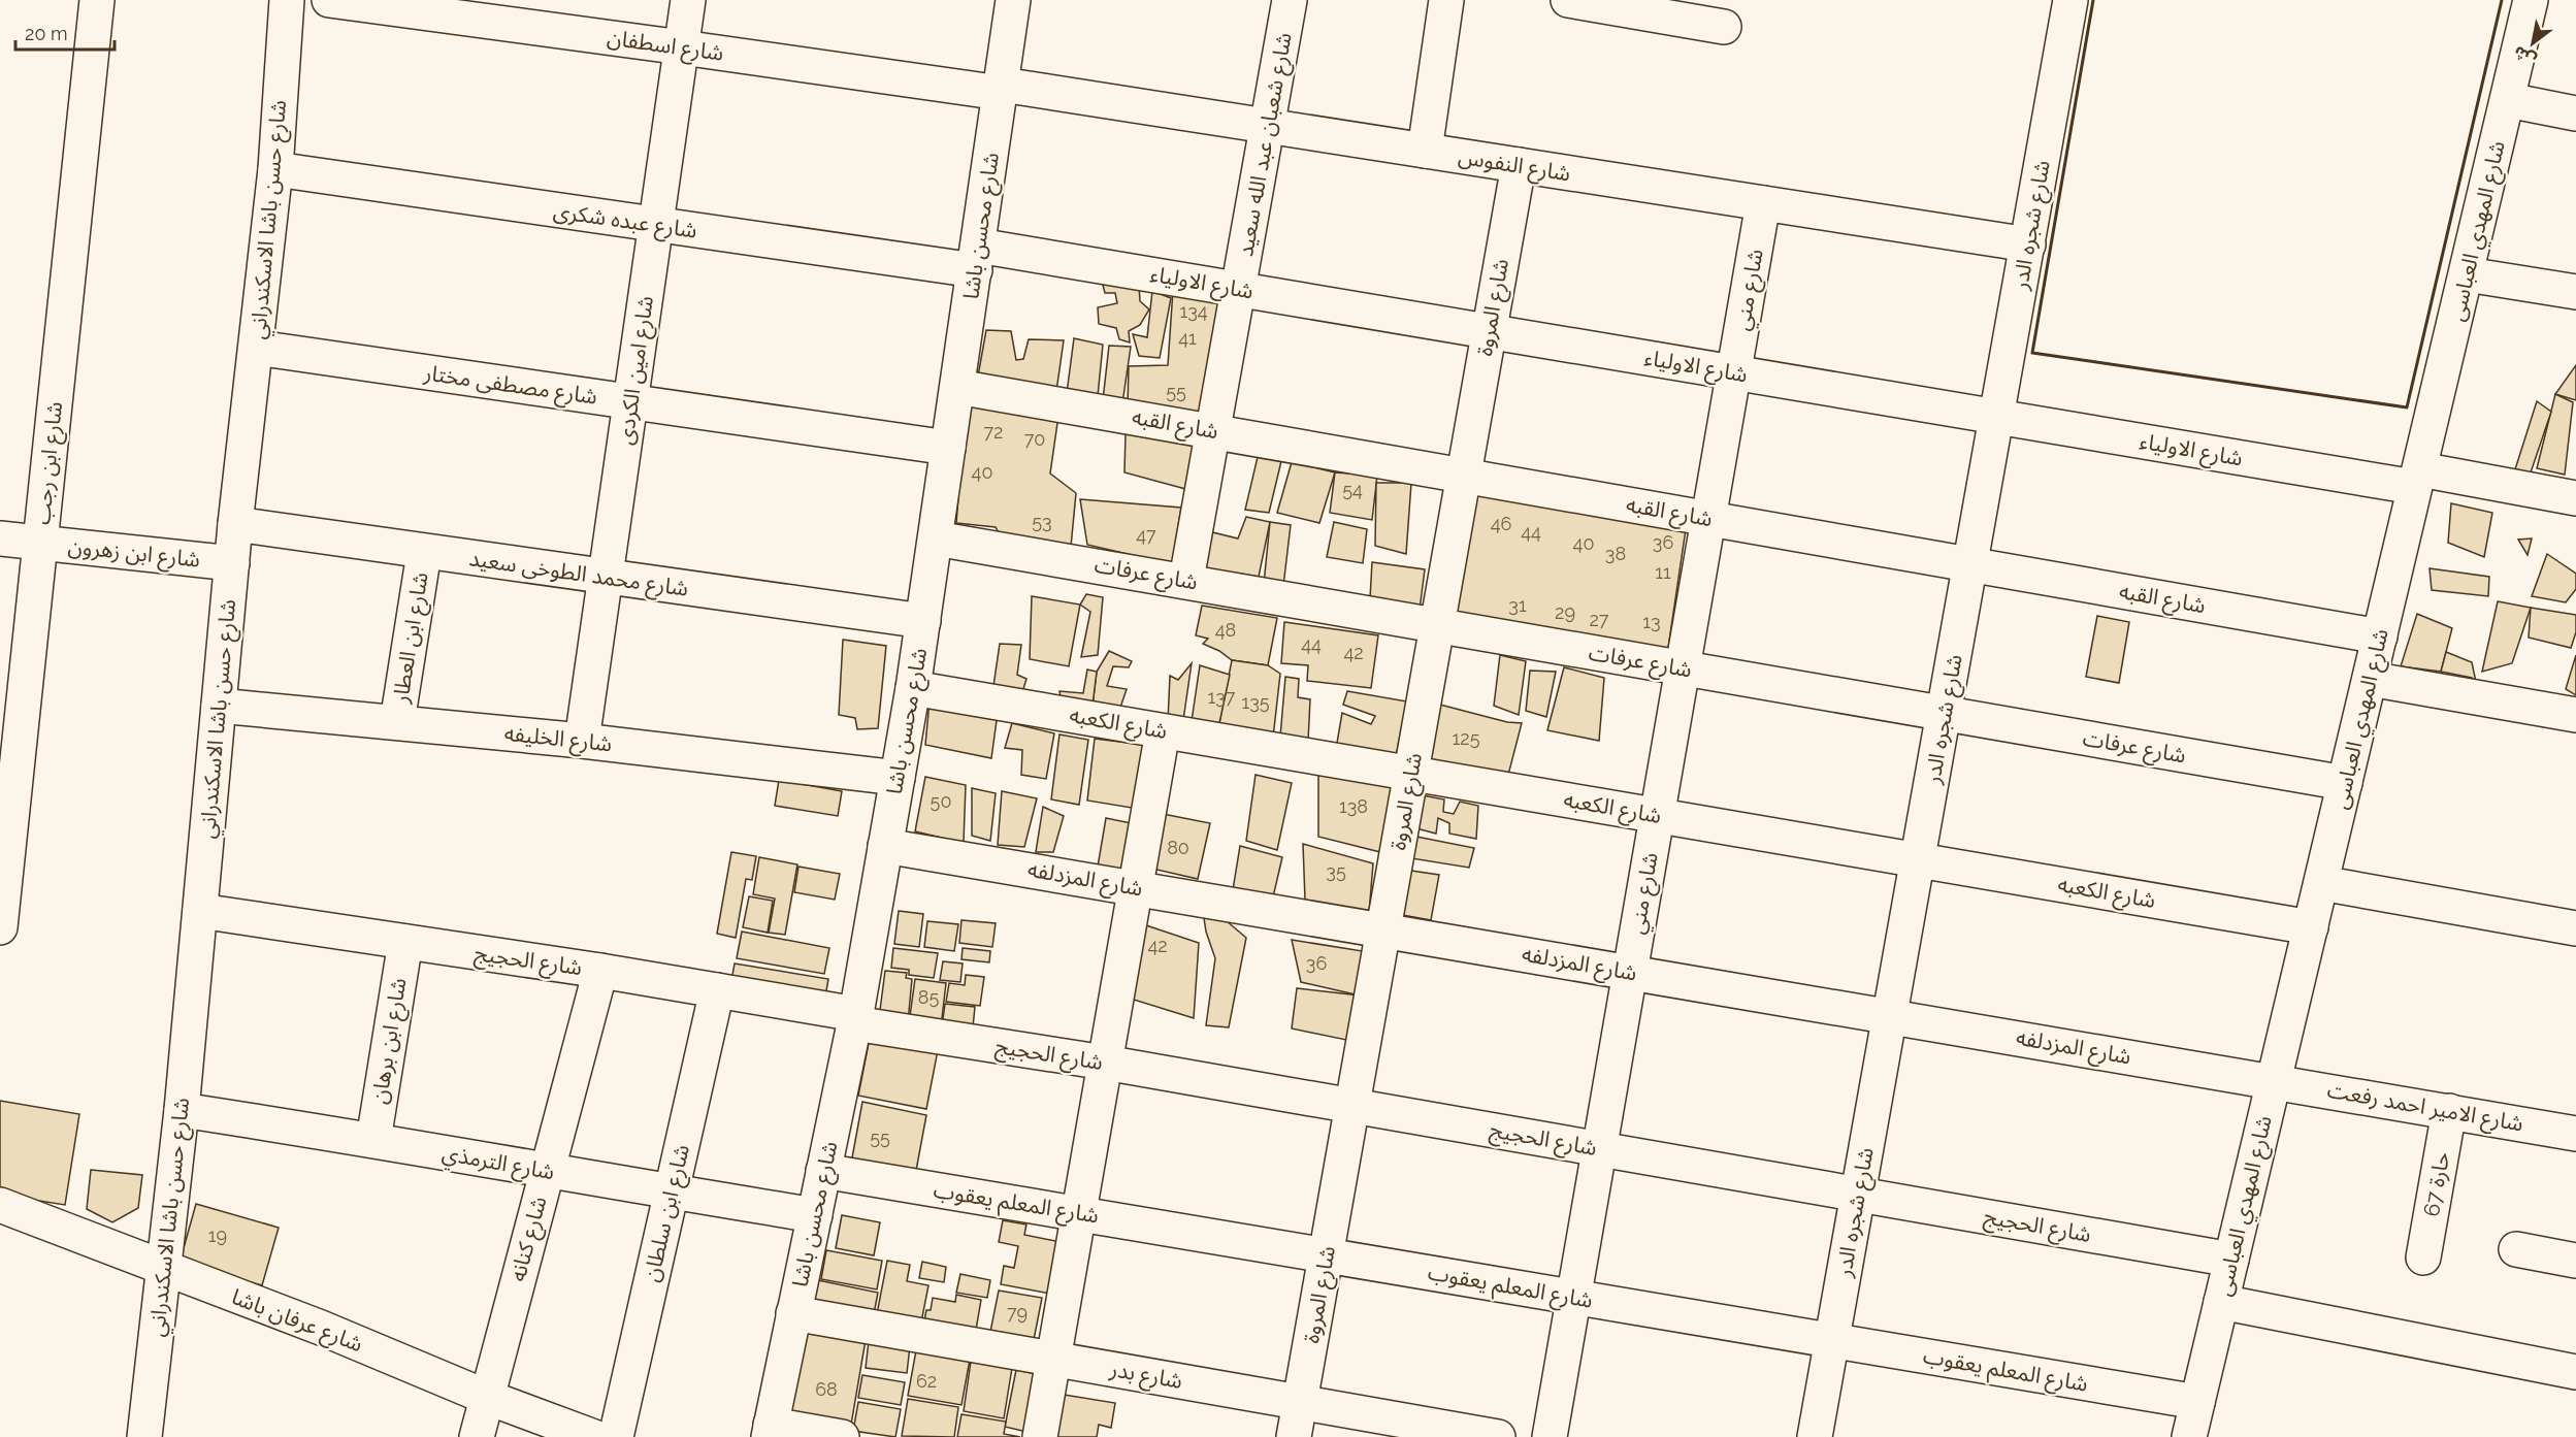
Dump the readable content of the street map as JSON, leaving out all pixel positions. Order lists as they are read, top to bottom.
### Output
{
  "streets": {
    "street": [
      "شارع اسطفان",
      "شارع شعبان عبد الله سعيد",
      "شارع النفوس",
      "شارع حسن باشا الاسكندراني",
      "شارع عبده شكرى",
      "شارع شجره الدر",
      "شارع محسن باشا",
      "شارع المهدي العباسى",
      "شارع الاولياء",
      "شارع مني",
      "شارع المروة",
      "شارع امين الكردى",
      "شارع مصطفى مختار",
      "شارع القبه",
      "شارع ابن رجب",
      "شارع ابن زهرون",
      "شارع محمد الطوخى سعيد",
      "شارع عرفات",
      "شارع ابن العطار",
      "شارع الكعبه",
      "شارع الخليفه",
      "شارع المزدلفه",
      "شارع الحجيج",
      "شارع ابن برهان",
      "شارع الامير احمد رفعت",
      "شارع الترمذي",
      "حارة 67",
      "شارع المعلم يعقوب",
      "شارع ابن سلطان",
      "شارع كنانه",
      "شارع عرفان باشا",
      "شارع بدر"
    ]
  },
  "crossings": [
    ["شارع اسطفان", "شارع النفوس"],
    ["شارع اسطفان", "شارع محسن باشا"],
    ["شارع اسطفان", "شارع امين الكردى"],
    ["شارع شعبان عبد الله سعيد", "شارع النفوس"],
    ["شارع شعبان عبد الله سعيد", "شارع الاولياء"],
    ["شارع شعبان عبد الله سعيد", "شارع القبه"],
    ["شارع شعبان عبد الله سعيد", "شارع عرفات"],
    ["شارع النفوس", "شارع شجره الدر"],
    ["شارع النفوس", "شارع محسن باشا"],
    ["شارع النفوس", "شارع مني"],
    ["شارع النفوس", "شارع المروة"],
    ["شارع حسن باشا الاسكندراني", "شارع عبده شكرى"],
    ["شارع حسن باشا الاسكندراني", "شارع مصطفى مختار"],
    ["شارع حسن باشا الاسكندراني", "شارع ابن زهرون"],
    ["شارع حسن باشا الاسكندراني", "شارع محمد الطوخى سعيد"],
    ["شارع حسن باشا الاسكندراني", "شارع الخليفه"],
    ["شارع حسن باشا الاسكندراني", "شارع الحجيج"],
    ["شارع حسن باشا الاسكندراني", "شارع الترمذي"],
    ["شارع حسن باشا الاسكندراني", "شارع عرفان باشا"],
    ["شارع عبده شكرى", "شارع محسن باشا"],
    ["شارع عبده شكرى", "شارع الاولياء"],
    ["شارع عبده شكرى", "شارع امين الكردى"],
    ["شارع شجره الدر", "شارع الاولياء"],
    ["شارع شجره الدر", "شارع القبه"],
    ["شارع شجره الدر", "شارع عرفات"],
    ["شارع شجره الدر", "شارع الكعبه"],
    ["شارع شجره الدر", "شارع المزدلفه"],
    ["شارع شجره الدر", "شارع الحجيج"],
    ["شارع شجره الدر", "شارع المعلم يعقوب"],
    ["شارع محسن باشا", "شارع الاولياء"],
    ["شارع محسن باشا", "شارع مصطفى مختار"],
    ["شارع محسن باشا", "شارع القبه"],
    ["شارع محسن باشا", "شارع محمد الطوخى سعيد"],
    ["شارع محسن باشا", "شارع عرفات"],
    ["شارع محسن باشا", "شارع الكعبه"],
    ["شارع محسن باشا", "شارع الخليفه"],
    ["شارع محسن باشا", "شارع المزدلفه"],
    ["شارع محسن باشا", "شارع الحجيج"],
    ["شارع محسن باشا", "شارع الترمذي"],
    ["شارع محسن باشا", "شارع المعلم يعقوب"],
    ["شارع محسن باشا", "شارع بدر"],
    ["شارع المهدي العباسى", "شارع الاولياء"],
    ["شارع المهدي العباسى", "شارع القبه"],
    ["شارع المهدي العباسى", "شارع عرفات"],
    ["شارع المهدي العباسى", "شارع الكعبه"],
    ["شارع المهدي العباسى", "شارع المزدلفه"],
    ["شارع المهدي العباسى", "شارع الحجيج"],
    ["شارع المهدي العباسى", "شارع الامير احمد رفعت"],
    ["شارع المهدي العباسى", "شارع المعلم يعقوب"],
    ["شارع الاولياء", "شارع مني"],
    ["شارع الاولياء", "شارع المروة"],
    ["شارع مني", "شارع القبه"],
    ["شارع مني", "شارع عرفات"],
    ["شارع مني", "شارع الكعبه"],
    ["شارع مني", "شارع المزدلفه"],
    ["شارع مني", "شارع الحجيج"],
    ["شارع مني", "شارع المعلم يعقوب"],
    ["شارع المروة", "شارع القبه"],
    ["شارع المروة", "شارع عرفات"],
    ["شارع المروة", "شارع الكعبه"],
    ["شارع المروة", "شارع المزدلفه"],
    ["شارع المروة", "شارع الحجيج"],
    ["شارع المروة", "شارع المعلم يعقوب"],
    ["شارع المروة", "شارع بدر"],
    ["شارع امين الكردى", "شارع مصطفى مختار"],
    ["شارع امين الكردى", "شارع محمد الطوخى سعيد"],
    ["شارع امين الكردى", "شارع الخليفه"],
    ["شارع ابن رجب", "شارع ابن زهرون"],
    ["شارع محمد الطوخى سعيد", "شارع ابن العطار"],
    ["شارع ابن العطار", "شارع الخليفه"],
    ["شارع المزدلفه", "شارع الامير احمد رفعت"],
    ["شارع الحجيج", "شارع ابن برهان"],
    ["شارع الحجيج", "شارع ابن سلطان"],
    ["شارع الحجيج", "شارع كنانه"],
    ["شارع ابن برهان", "شارع الترمذي"],
    ["شارع الامير احمد رفعت", "حارة 67"],
    ["شارع الترمذي", "شارع ابن سلطان"],
    ["شارع الترمذي", "شارع كنانه"],
    ["شارع كنانه", "شارع عرفان باشا"]
  ],
  "house_numbers": [
    "134",
    "41",
    "55",
    "72",
    "70",
    "40",
    "54",
    "53",
    "46",
    "44",
    "47",
    "36",
    "40",
    "38",
    "11",
    "31",
    "29",
    "27",
    "13",
    "48",
    "44",
    "42",
    "137",
    "135",
    "125",
    "50",
    "138",
    "80",
    "35",
    "42",
    "36",
    "85",
    "55",
    "19",
    "79",
    "62",
    "68"
  ],
  "scale_bar": "20 m",
  "north": "bottom left"
}
